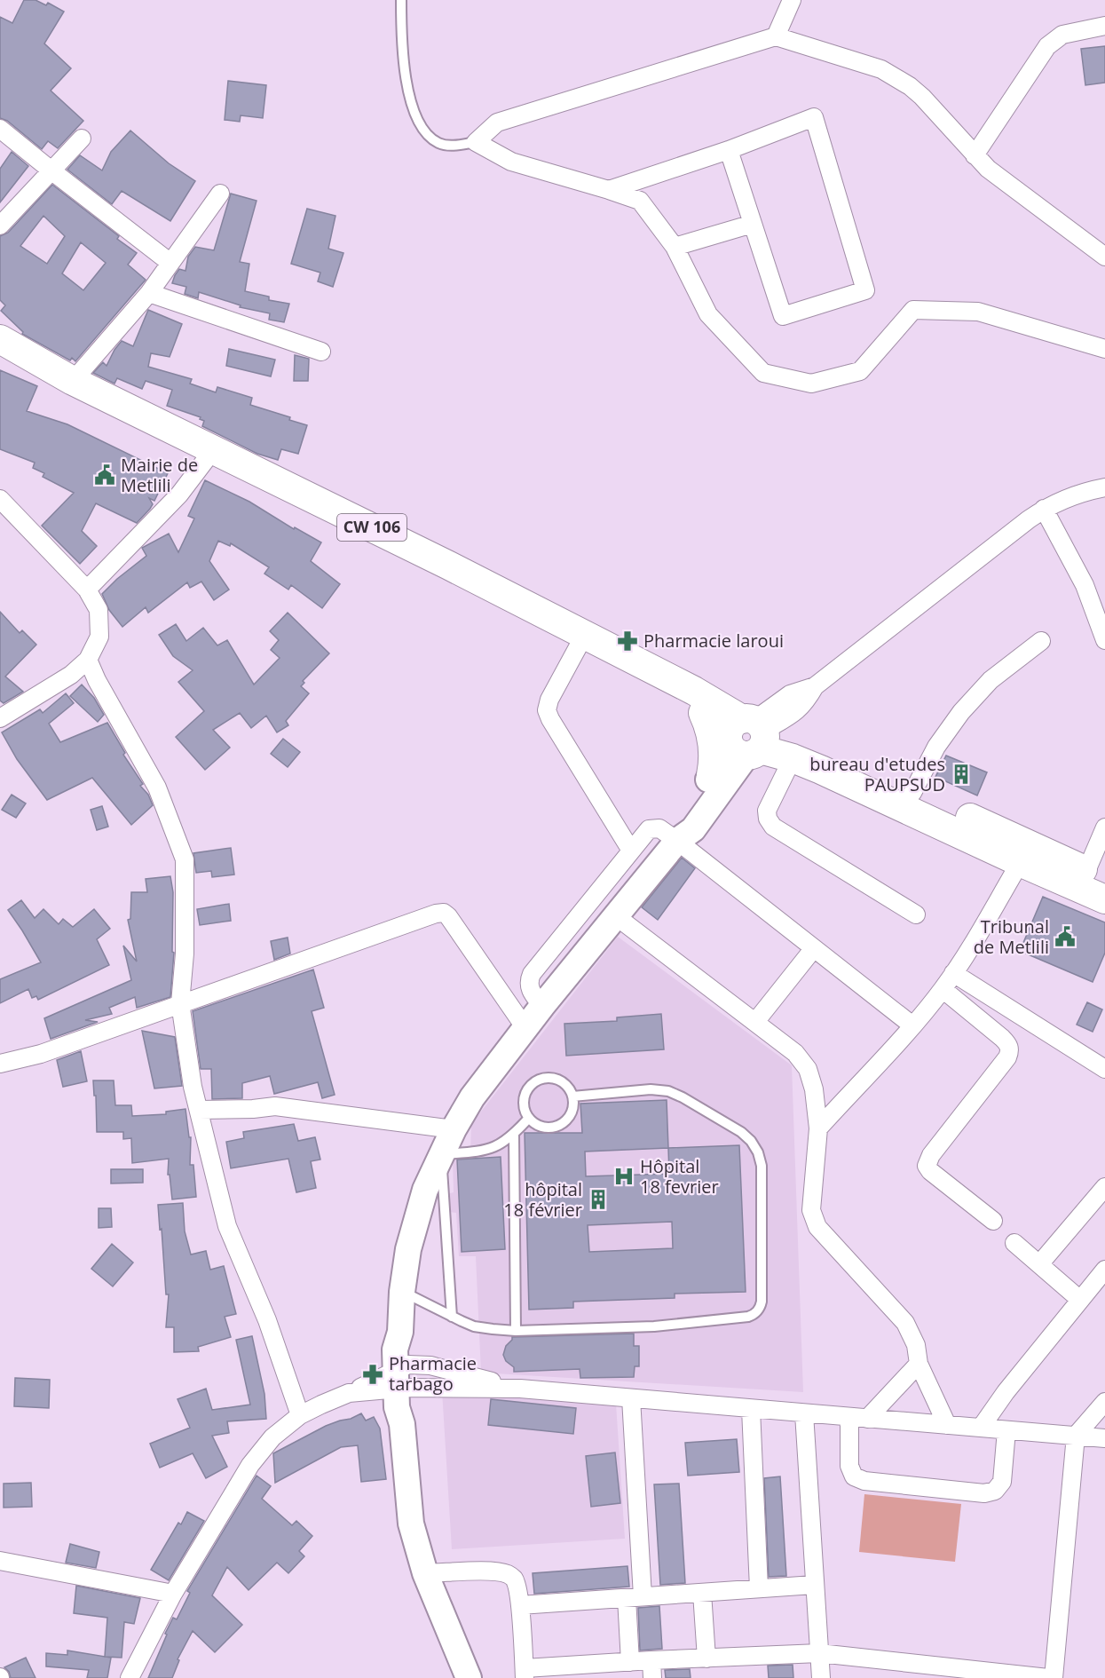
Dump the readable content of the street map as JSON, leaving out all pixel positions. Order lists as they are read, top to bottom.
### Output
{
  "streets": {
    "main road": ["CW 106"]
  },
  "places": {
    "public building": ["Mairie de Metlili", "Tribunal de Metlili"],
    "pharmacy": ["Pharmacie laroui", "Pharmacie tarbago"],
    "building": ["bureau d'etudes PAUPSUD", "hôpital 18 février"],
    "hospital": ["Hôpital 18 fevrier"]
  }
}
